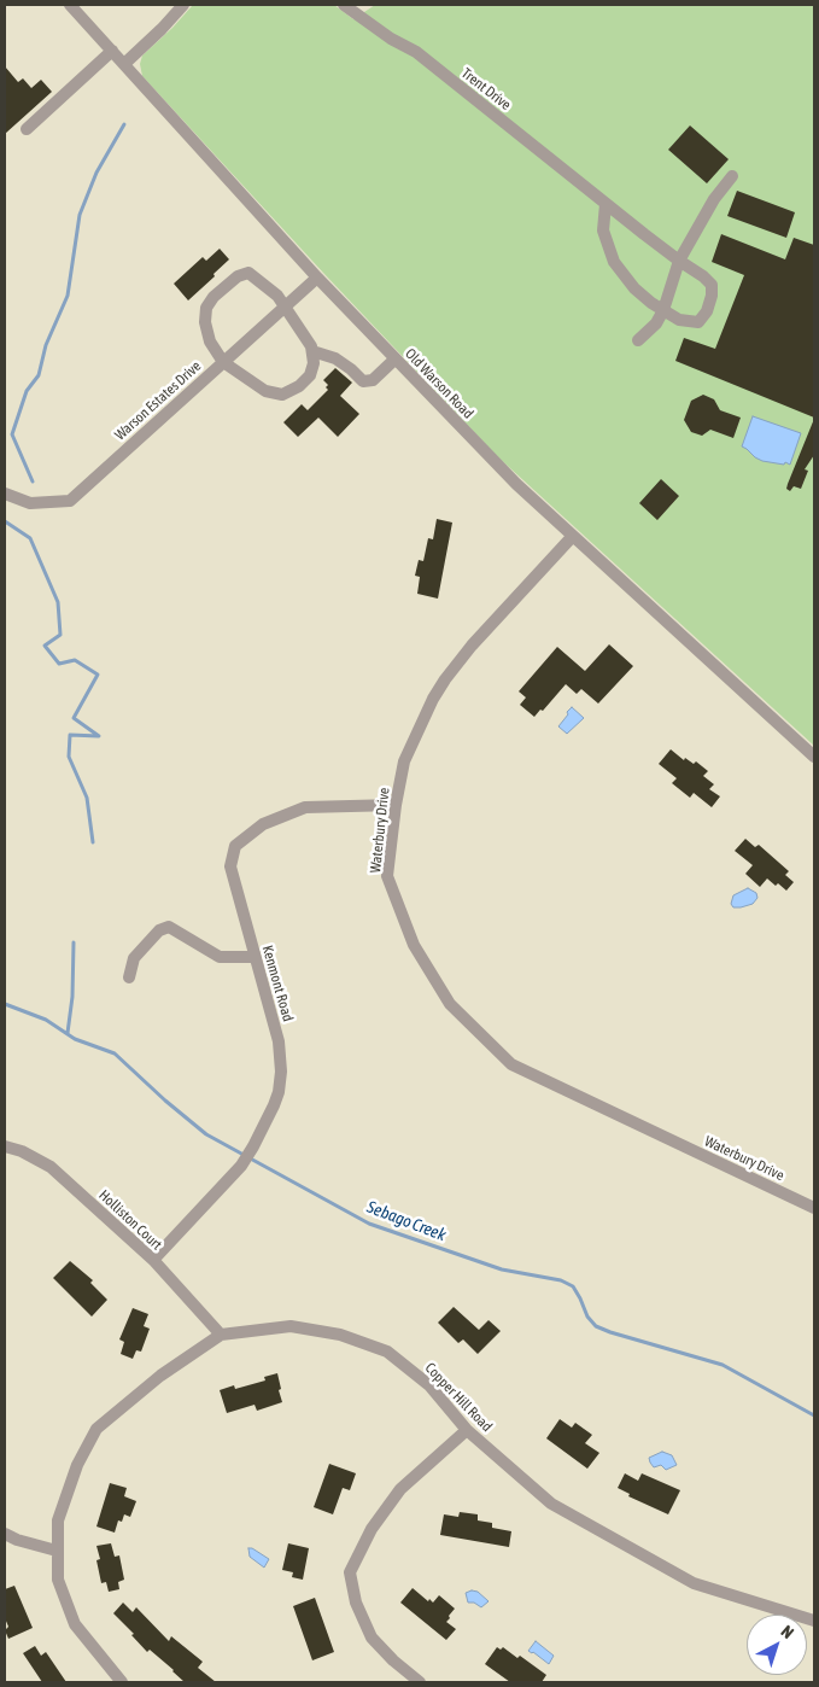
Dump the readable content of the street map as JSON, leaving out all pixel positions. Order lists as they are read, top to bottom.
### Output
{
  "streets": {
    "street": [
      "Trent Drive",
      "Old Warson Road",
      "Warson Estates Drive",
      "Waterbury Drive",
      "Kenmont Road",
      "Holliston Court",
      "Copper Hill Road"
    ]
  },
  "crossings": [
    ["Old Warson Road", "Warson Estates Drive"],
    ["Old Warson Road", "Waterbury Drive"],
    ["Waterbury Drive", "Kenmont Road"],
    ["Kenmont Road", "Holliston Court"],
    ["Holliston Court", "Copper Hill Road"]
  ],
  "water": ["Sebago Creek"],
  "north": "top right"
}
